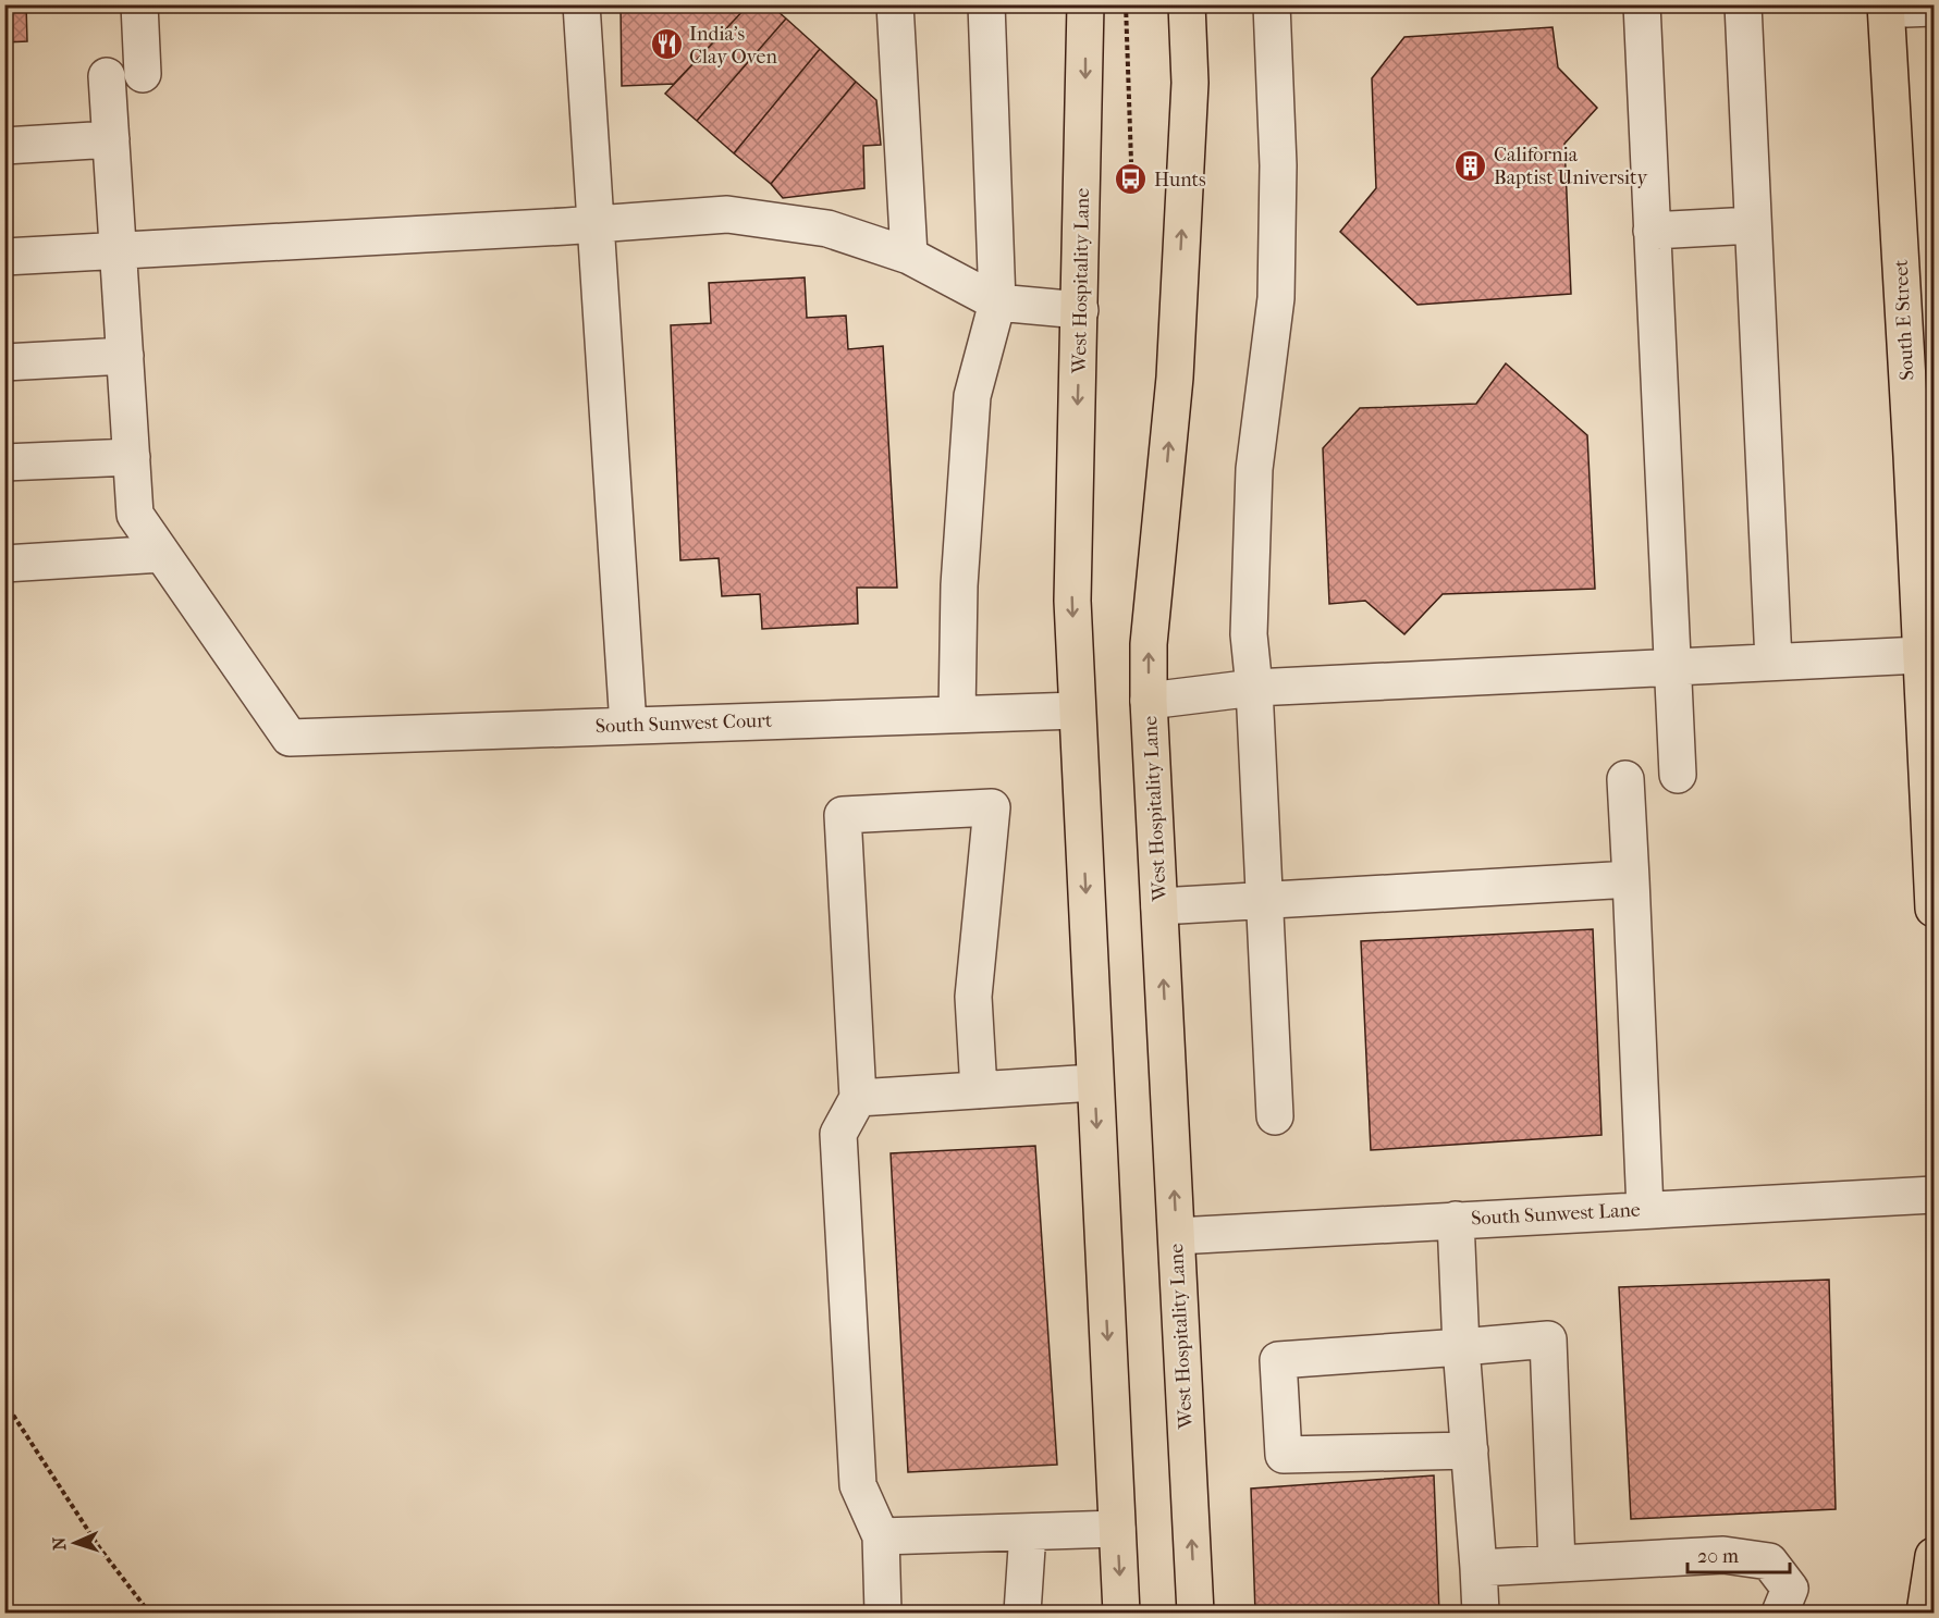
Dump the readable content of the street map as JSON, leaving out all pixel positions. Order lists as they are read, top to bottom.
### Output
{
  "streets": {
    "main road": ["West Hospitality Lane", "South E Street"],
    "street": ["South Sunwest Court", "South Sunwest Lane"]
  },
  "crossings": [
    ["West Hospitality Lane", "South Sunwest Court"],
    ["West Hospitality Lane", "South Sunwest Lane"]
  ],
  "places": {
    "restaurant": ["India's Clay Oven"],
    "building": ["California Baptist University"],
    "bus stop": ["Hunts"]
  },
  "scale_bar": "20 m",
  "north": "left"
}
